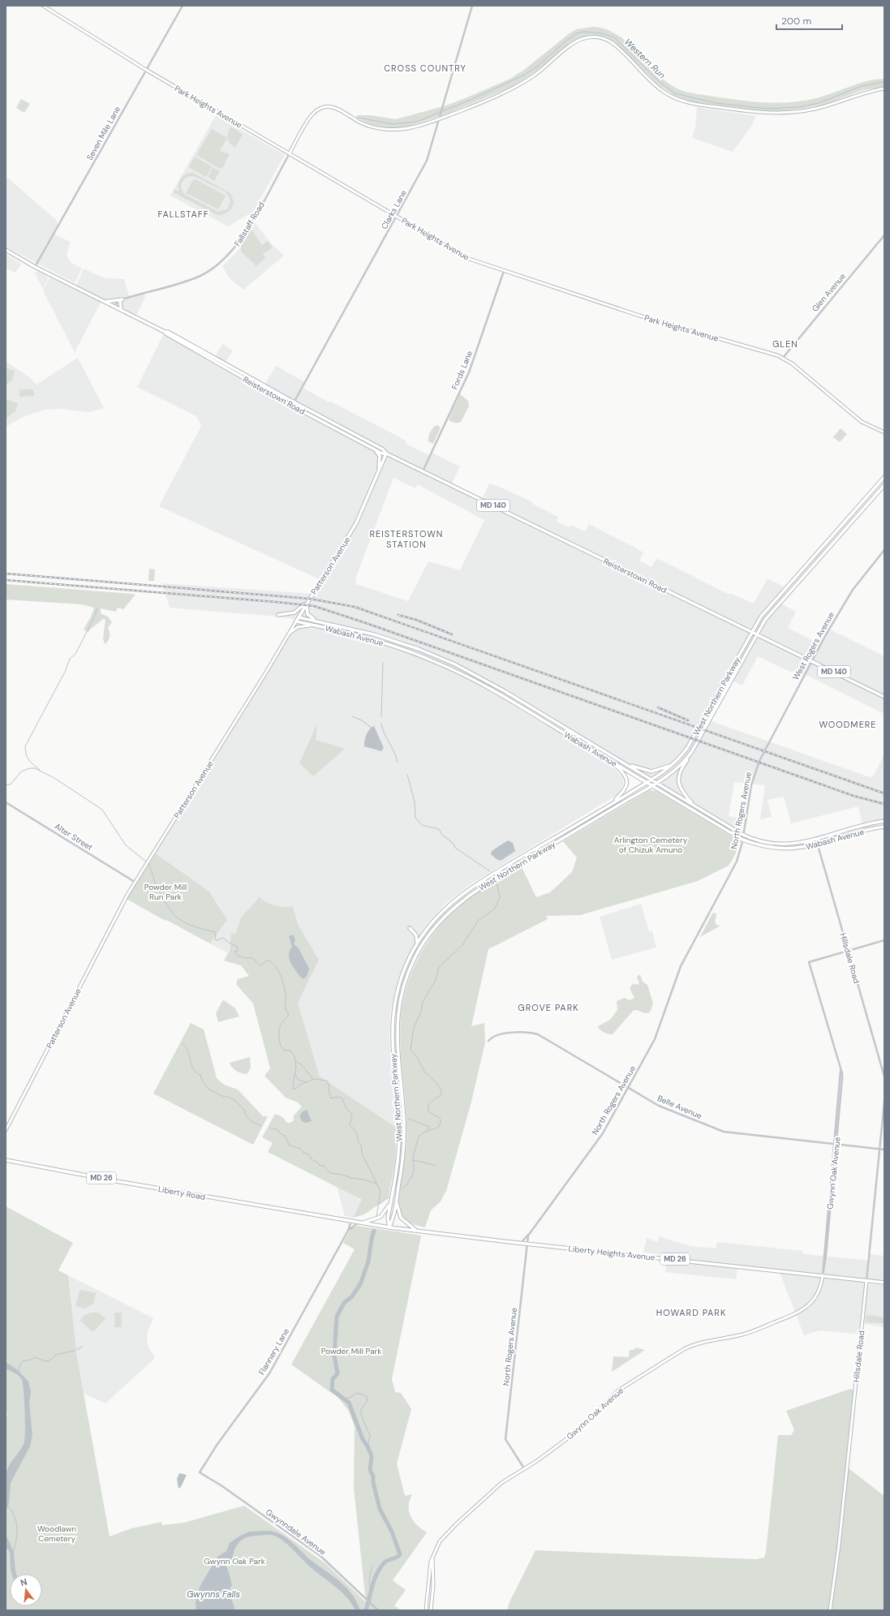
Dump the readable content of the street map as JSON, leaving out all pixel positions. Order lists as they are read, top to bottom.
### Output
{
  "streets": {
    "main road": [
      "Park Heights Avenue",
      "Fallstaff Road",
      "Reisterstown Road",
      "MD 140",
      "Patterson Avenue",
      "Wabash Avenue",
      "West Northern Parkway",
      "Hillsdale Road",
      "Gwynn Oak Avenue",
      "MD 26",
      "Liberty Road",
      "Liberty Heights Avenue"
    ],
    "street": [
      "Seven Mile Lane",
      "Clarks Lane",
      "Glen Avenue",
      "Fords Lane",
      "West Rogers Avenue",
      "North Rogers Avenue",
      "Alter Street",
      "Belle Avenue",
      "Flannery Lane",
      "Gwynndale Avenue"
    ]
  },
  "crossings": [
    ["Park Heights Avenue", "Seven Mile Lane"],
    ["Park Heights Avenue", "Clarks Lane"],
    ["Park Heights Avenue", "Fallstaff Road"],
    ["Park Heights Avenue", "Glen Avenue"],
    ["Park Heights Avenue", "Fords Lane"],
    ["Seven Mile Lane", "Reisterstown Road"],
    ["Clarks Lane", "Fallstaff Road"],
    ["Clarks Lane", "Reisterstown Road"],
    ["Fallstaff Road", "Reisterstown Road"],
    ["Fords Lane", "Reisterstown Road"],
    ["Reisterstown Road", "Patterson Avenue"],
    ["Reisterstown Road", "West Rogers Avenue"],
    ["Reisterstown Road", "West Northern Parkway"],
    ["Patterson Avenue", "Wabash Avenue"],
    ["Patterson Avenue", "Alter Street"],
    ["Wabash Avenue", "West Northern Parkway"],
    ["Wabash Avenue", "North Rogers Avenue"],
    ["Wabash Avenue", "Hillsdale Road"],
    ["West Rogers Avenue", "North Rogers Avenue"],
    ["West Northern Parkway", "Liberty Heights Avenue"],
    ["North Rogers Avenue", "Belle Avenue"],
    ["North Rogers Avenue", "Gwynn Oak Avenue"],
    ["North Rogers Avenue", "Liberty Heights Avenue"],
    ["Hillsdale Road", "Belle Avenue"],
    ["Hillsdale Road", "Gwynn Oak Avenue"],
    ["Hillsdale Road", "Liberty Heights Avenue"],
    ["Belle Avenue", "Gwynn Oak Avenue"],
    ["Gwynn Oak Avenue", "Liberty Heights Avenue"],
    ["Liberty Road", "Liberty Heights Avenue"],
    ["Liberty Road", "Flannery Lane"],
    ["Liberty Heights Avenue", "Flannery Lane"],
    ["Flannery Lane", "Gwynndale Avenue"]
  ],
  "districts": [
    "CROSS COUNTRY",
    "FALLSTAFF",
    "GLEN",
    "REISTERSTOWN STATION",
    "WOODMERE",
    "GROVE PARK",
    "HOWARD PARK"
  ],
  "water": ["Western Run", "Gwynns Falls"],
  "parks": [
    "Arlington Cemetery of Chizuk Amuno",
    "Powder Mill Run Park",
    "Powder Mill Park",
    "Woodlawn Cemetery",
    "Gwynn Oak Park"
  ],
  "scale_bar": "200 m",
  "north": "top"
}
